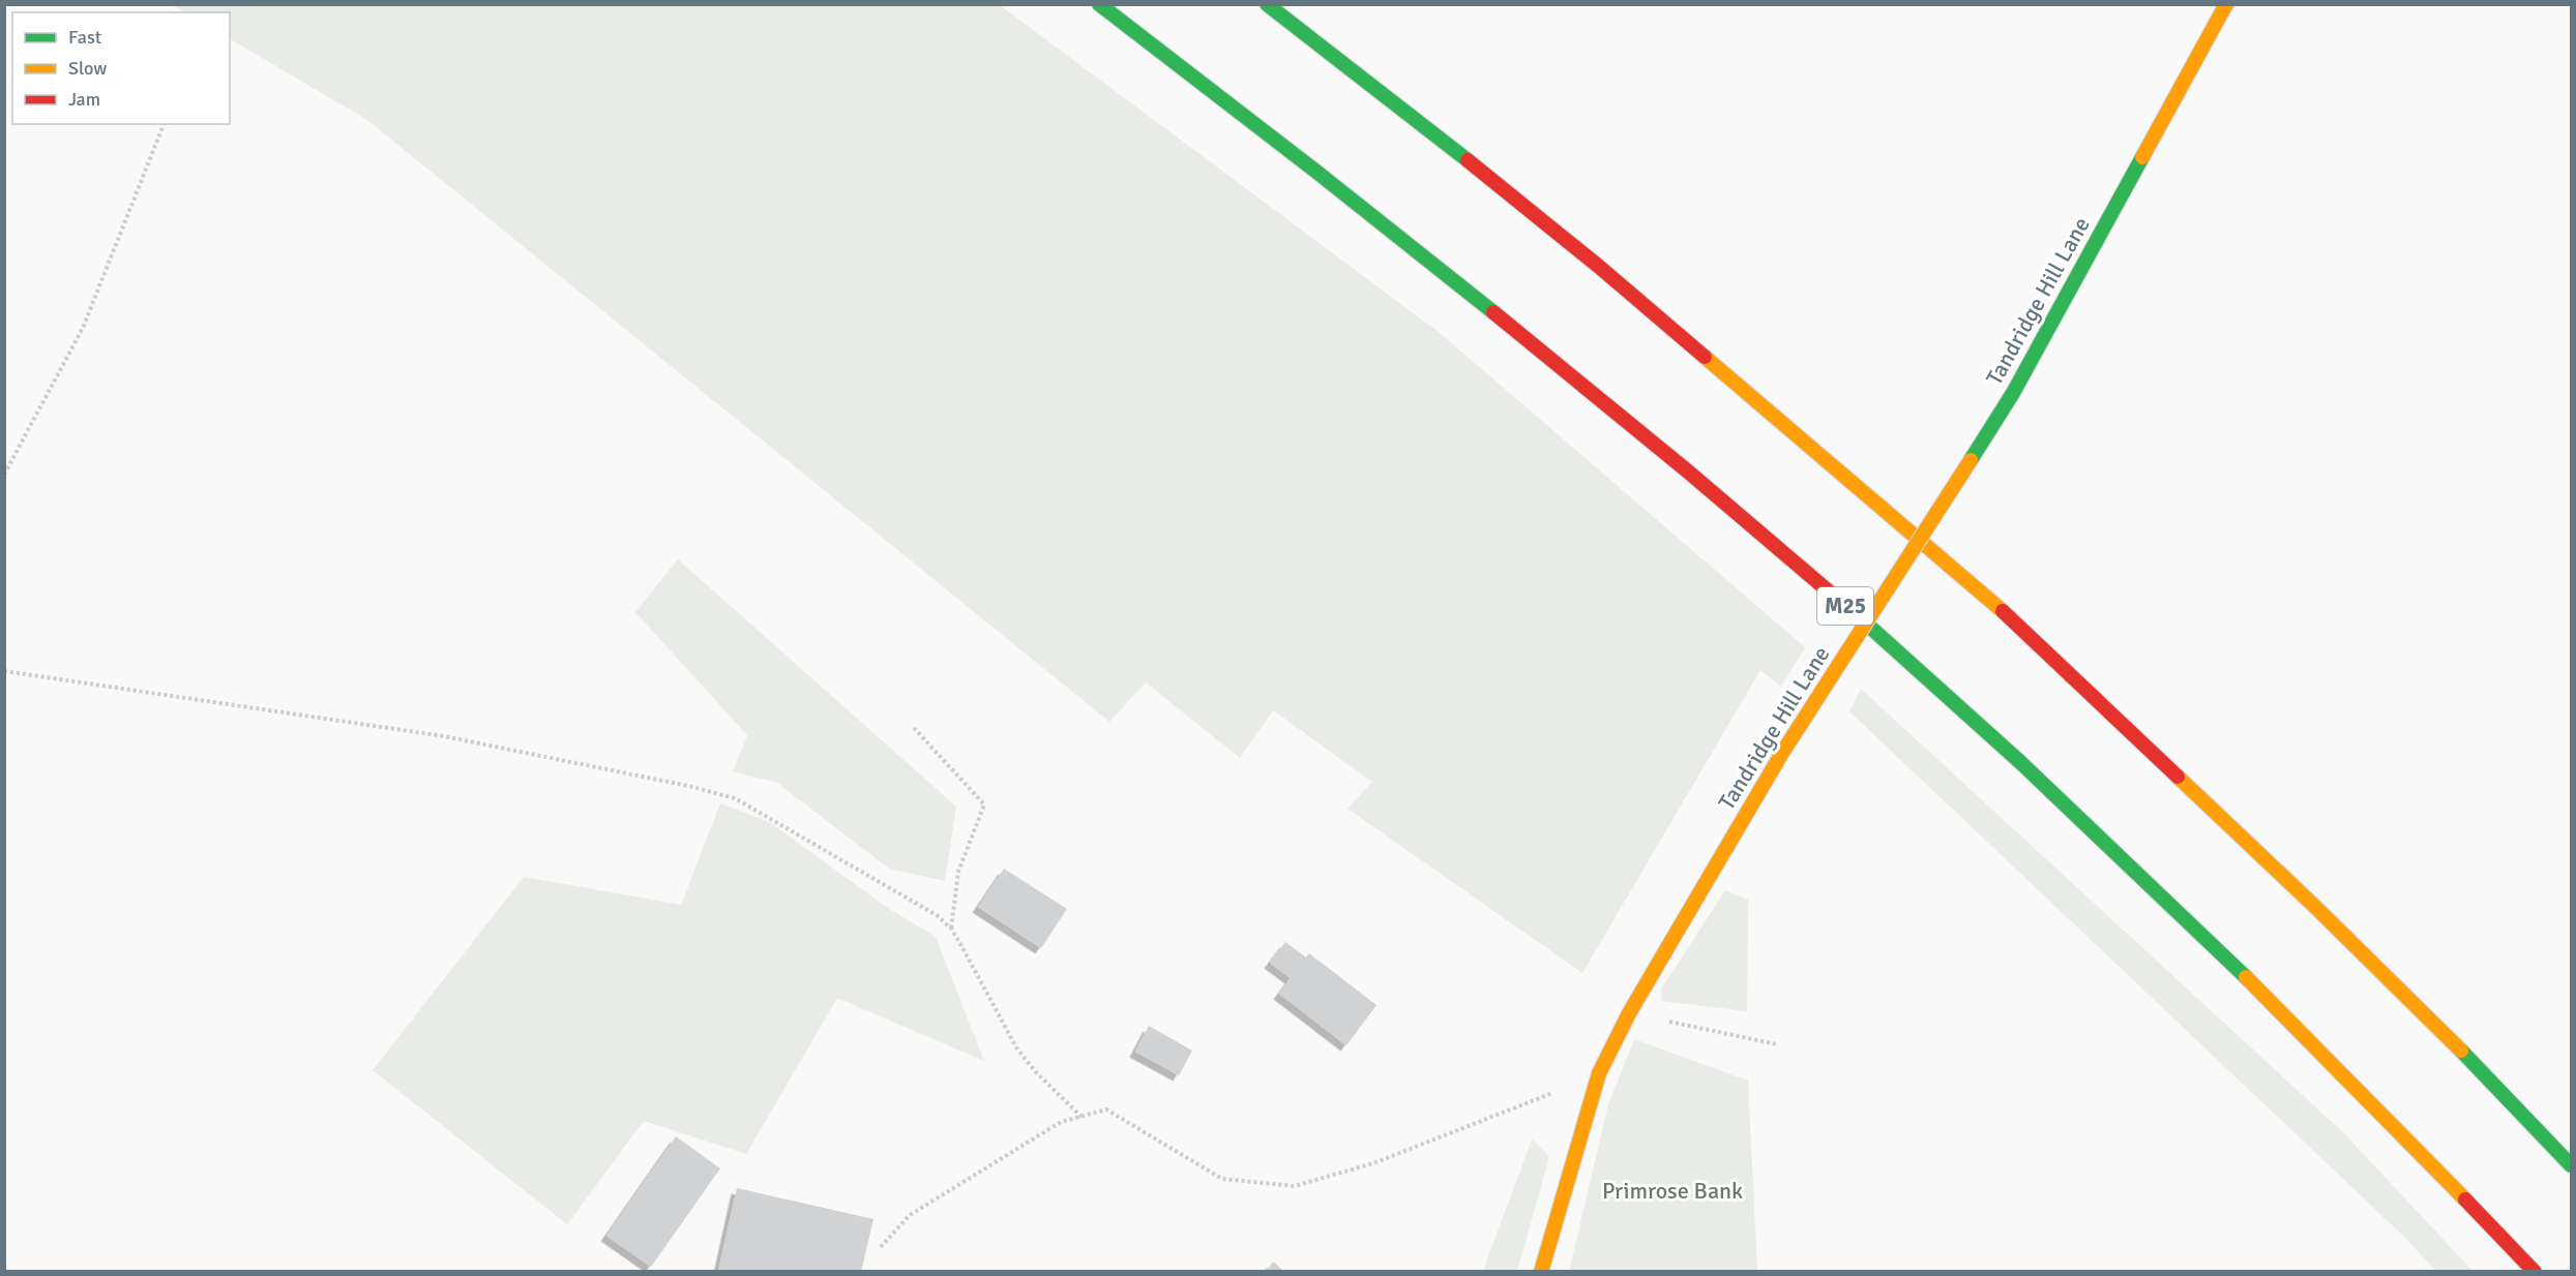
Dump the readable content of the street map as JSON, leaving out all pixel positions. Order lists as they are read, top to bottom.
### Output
{
  "streets": {
    "main road": ["Tandridge Hill Lane", "M25"]
  },
  "parks": ["Primrose Bank"],
  "legend": ["Fast", "Slow", "Jam"]
}
